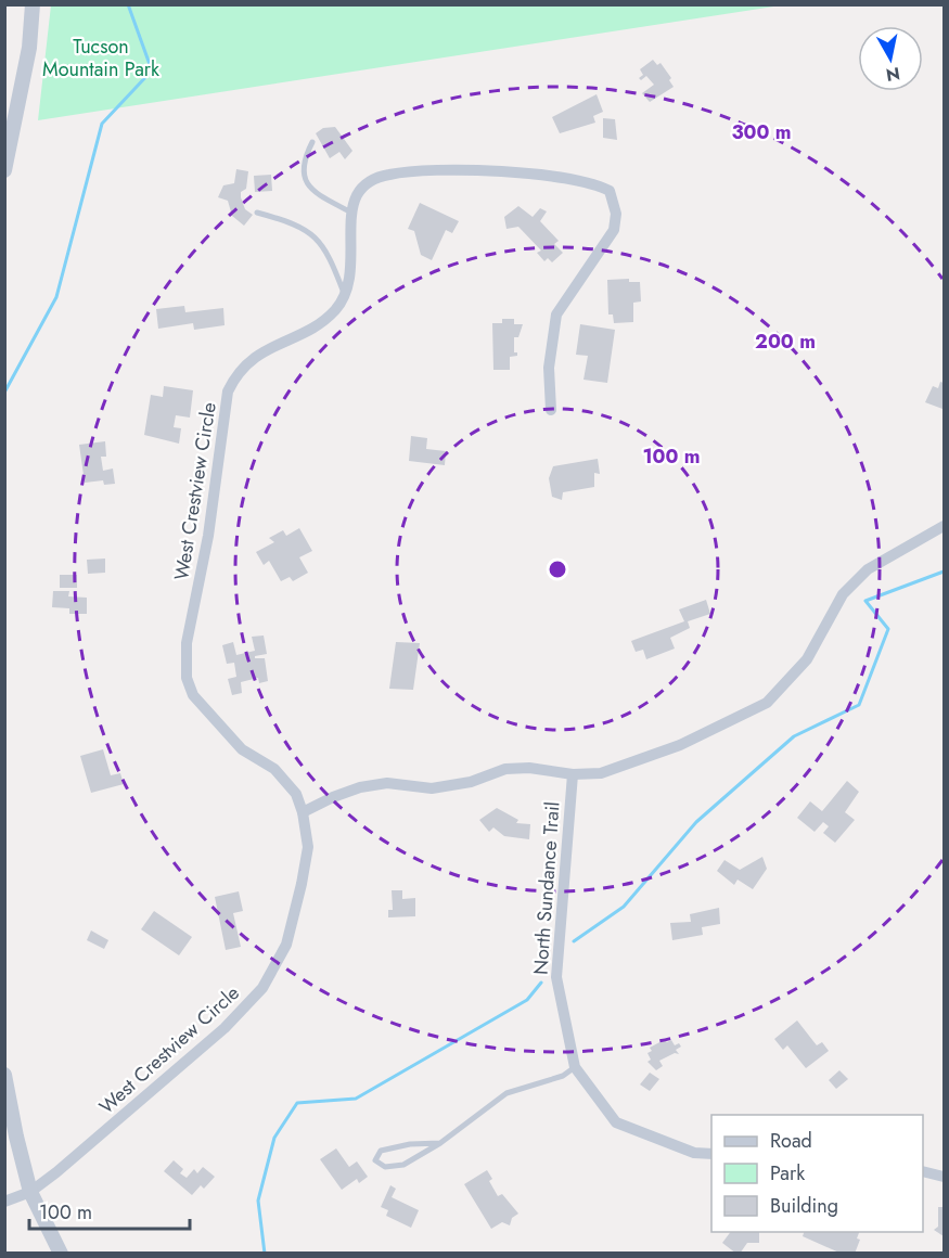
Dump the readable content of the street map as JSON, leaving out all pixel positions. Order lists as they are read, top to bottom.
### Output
{
  "streets": {
    "street": ["West Crestview Circle", "North Sundance Trail"]
  },
  "parks": ["Tucson Mountain Park"],
  "legend": ["Road", "Park", "Building"],
  "scale_bar": "100 m",
  "north": "bottom",
  "rings": ["300 m", "200 m", "100 m"]
}
